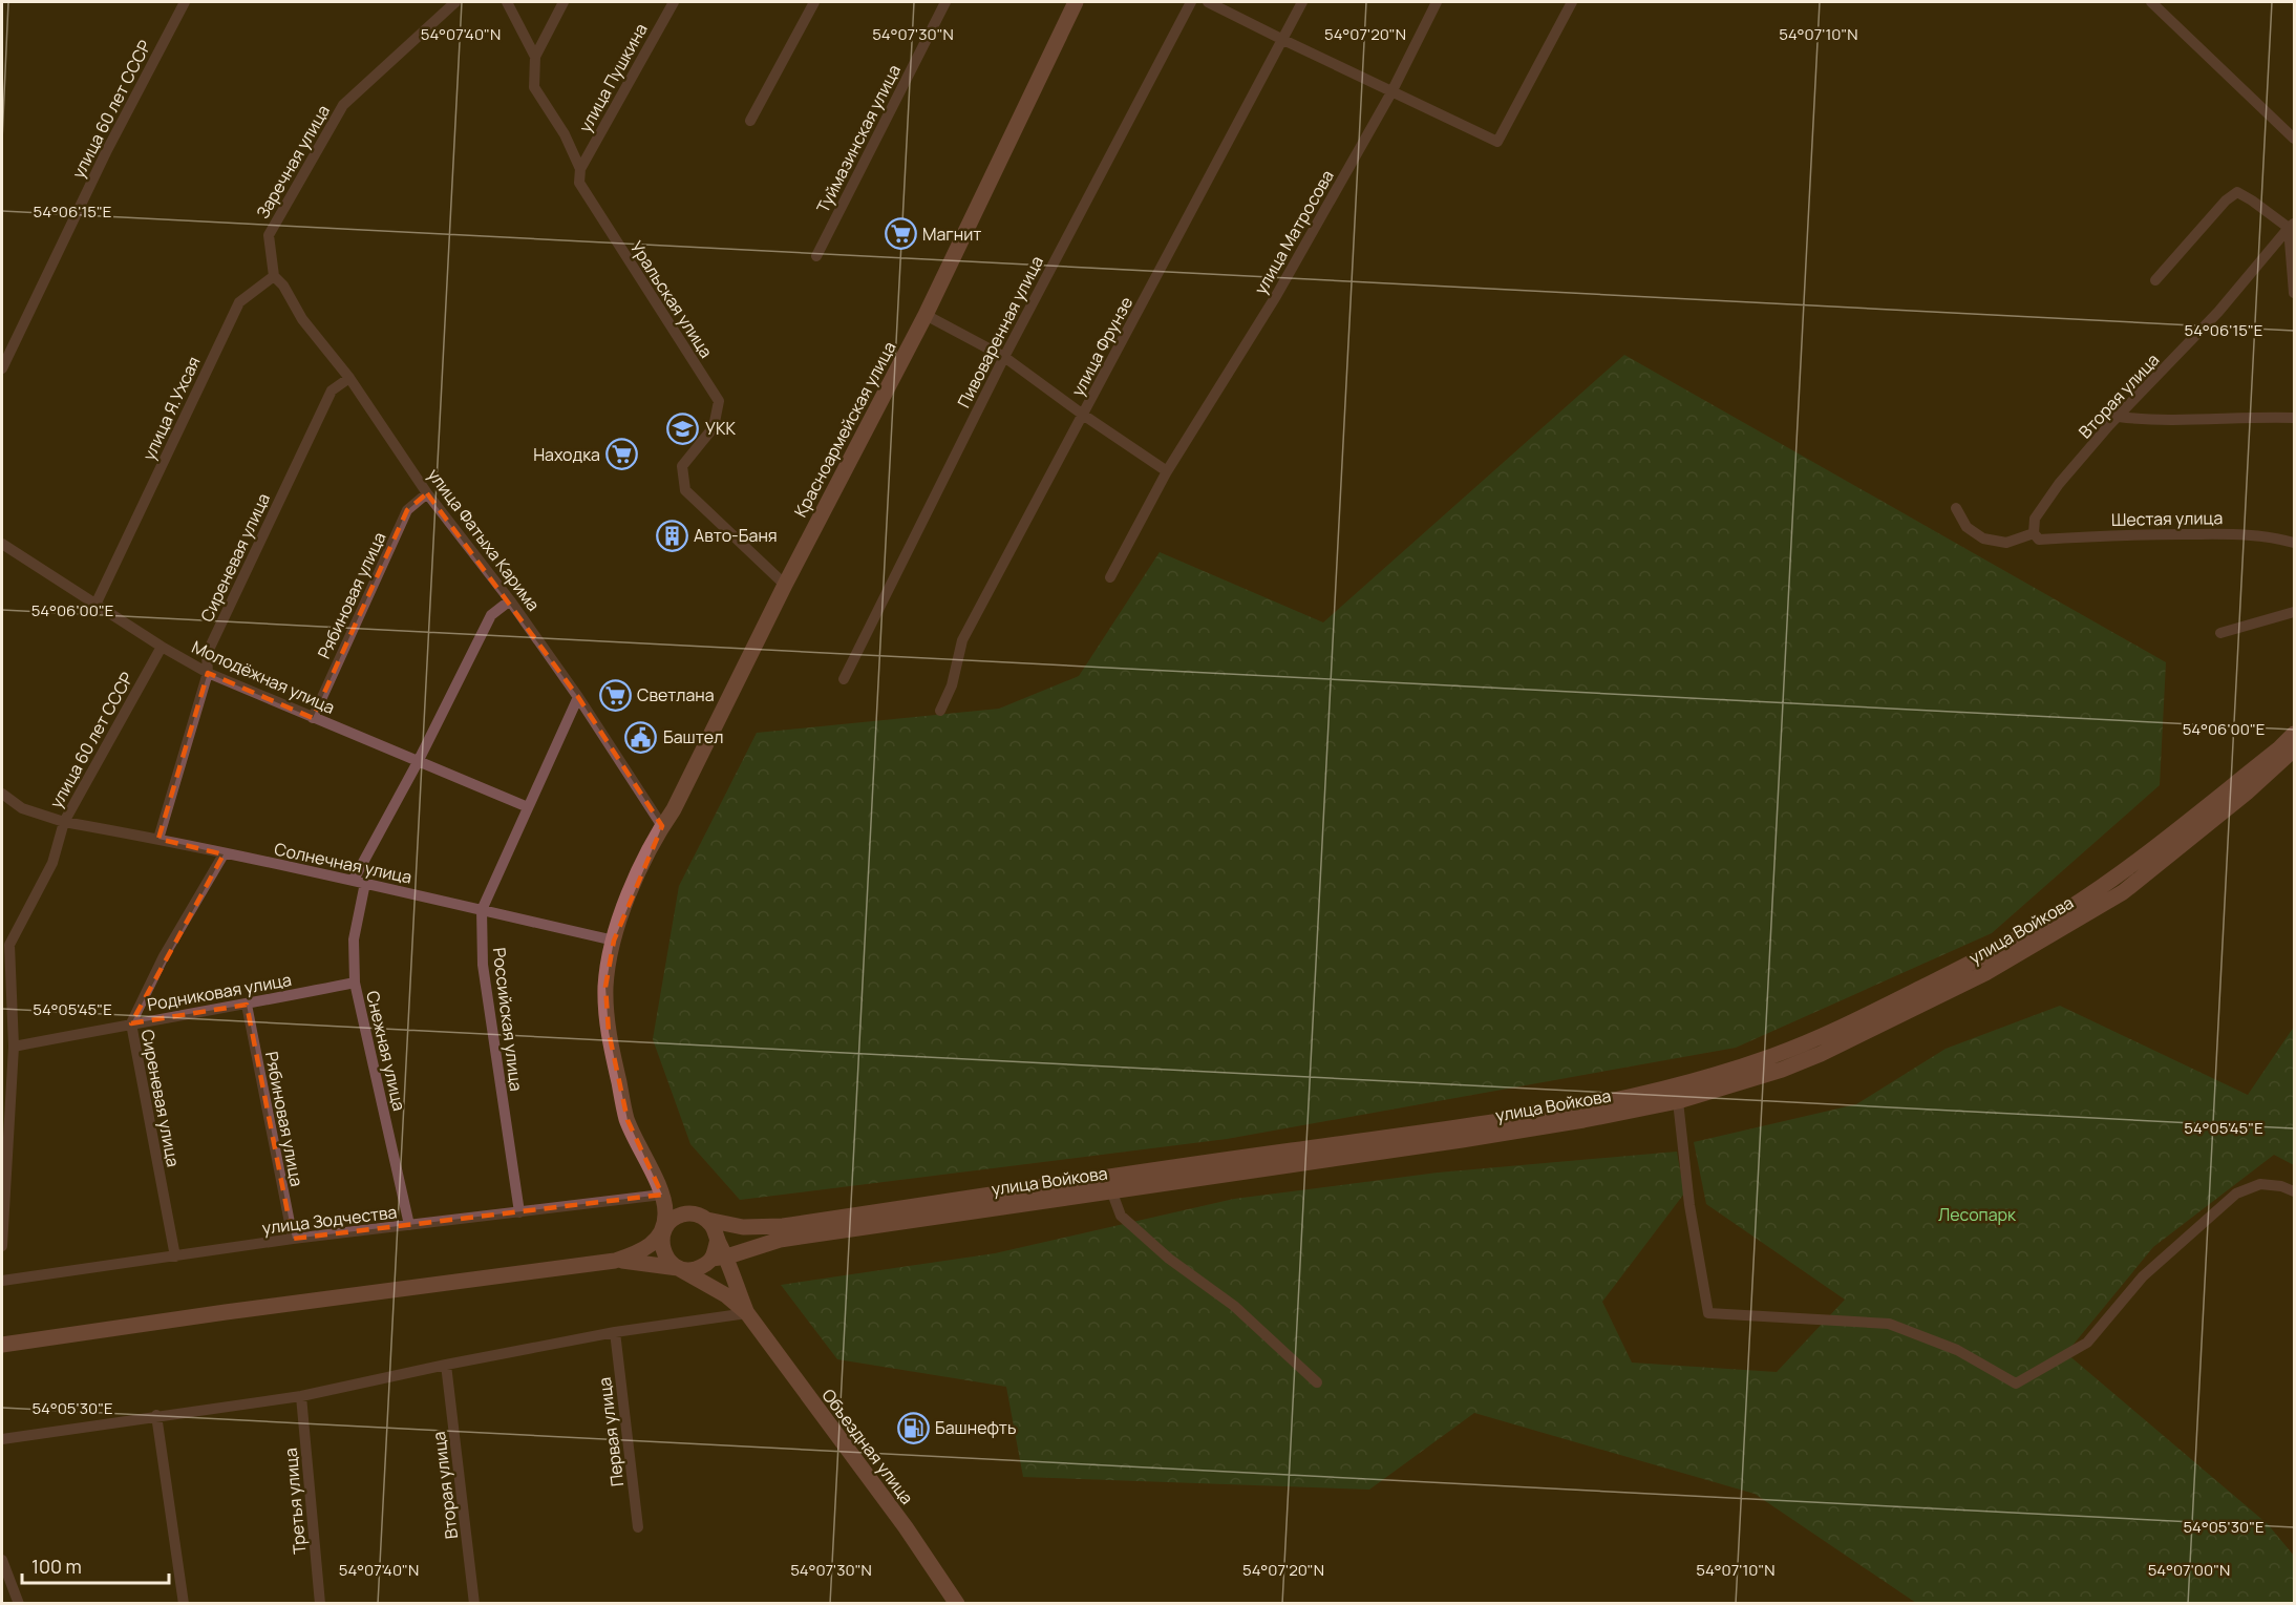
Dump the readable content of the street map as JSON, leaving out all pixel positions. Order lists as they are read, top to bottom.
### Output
{
  "streets": {
    "main road": ["Красноармейская улица", "улица Войкова", "Объездная улица"],
    "street": [
      "улица Пушкина",
      "улица 60 лет СССР",
      "Туймазинская улица",
      "Заречная улица",
      "улица Матросова",
      "Уральская улица",
      "Пивоваренная улица",
      "улица Фрунзе",
      "Вторая улица",
      "улица Я.Ухсая",
      "Шестая улица",
      "улица Фатыха Карима",
      "Сиреневая улица",
      "Рябиновая улица",
      "Молодёжная улица",
      "Солнечная улица",
      "Родниковая улица",
      "Российская улица",
      "Снежная улица",
      "улица Зодчества",
      "Первая улица",
      "Третья улица"
    ]
  },
  "crossings": [
    ["улица Пушкина", "Уральская улица"],
    ["улица 60 лет СССР", "Молодёжная улица"],
    ["улица 60 лет СССР", "Солнечная улица"],
    ["Заречная улица", "улица Я.Ухсая"],
    ["Заречная улица", "улица Фатыха Карима"],
    ["Уральская улица", "Красноармейская улица"],
    ["Вторая улица", "Шестая улица"],
    ["улица Я.Ухсая", "улица Фатыха Карима"],
    ["улица Я.Ухсая", "Молодёжная улица"],
    ["Красноармейская улица", "улица Фатыха Карима"],
    ["Красноармейская улица", "Солнечная улица"],
    ["Красноармейская улица", "улица Зодчества"],
    ["улица Фатыха Карима", "Сиреневая улица"],
    ["улица Фатыха Карима", "Рябиновая улица"],
    ["улица Фатыха Карима", "Российская улица"],
    ["улица Фатыха Карима", "Снежная улица"],
    ["Сиреневая улица", "Молодёжная улица"],
    ["Сиреневая улица", "Солнечная улица"],
    ["Сиреневая улица", "Родниковая улица"],
    ["Сиреневая улица", "улица Зодчества"],
    ["Рябиновая улица", "Молодёжная улица"],
    ["Рябиновая улица", "Родниковая улица"],
    ["Рябиновая улица", "улица Зодчества"],
    ["Молодёжная улица", "Российская улица"],
    ["Молодёжная улица", "Снежная улица"],
    ["Солнечная улица", "Российская улица"],
    ["Солнечная улица", "Снежная улица"],
    ["Родниковая улица", "Снежная улица"],
    ["Российская улица", "улица Зодчества"],
    ["Снежная улица", "улица Зодчества"]
  ],
  "parks": ["Лесопарк"],
  "places": {
    "supermarket": ["Магнит", "Находка", "Светлана"],
    "school or university": ["УКК"],
    "building": ["Авто-Баня"],
    "public building": ["Баштел"],
    "fuel station": ["Башнефть"]
  },
  "scale_bar": "100 m",
  "coordinates": [
    "54°07'40\"N",
    "54°07'30\"N",
    "54°07'20\"N",
    "54°07'10\"N",
    "54°06'15\"E",
    "54°06'00\"E",
    "54°05'45\"E",
    "54°05'30\"E",
    "54°07'00\"N"
  ]
}
